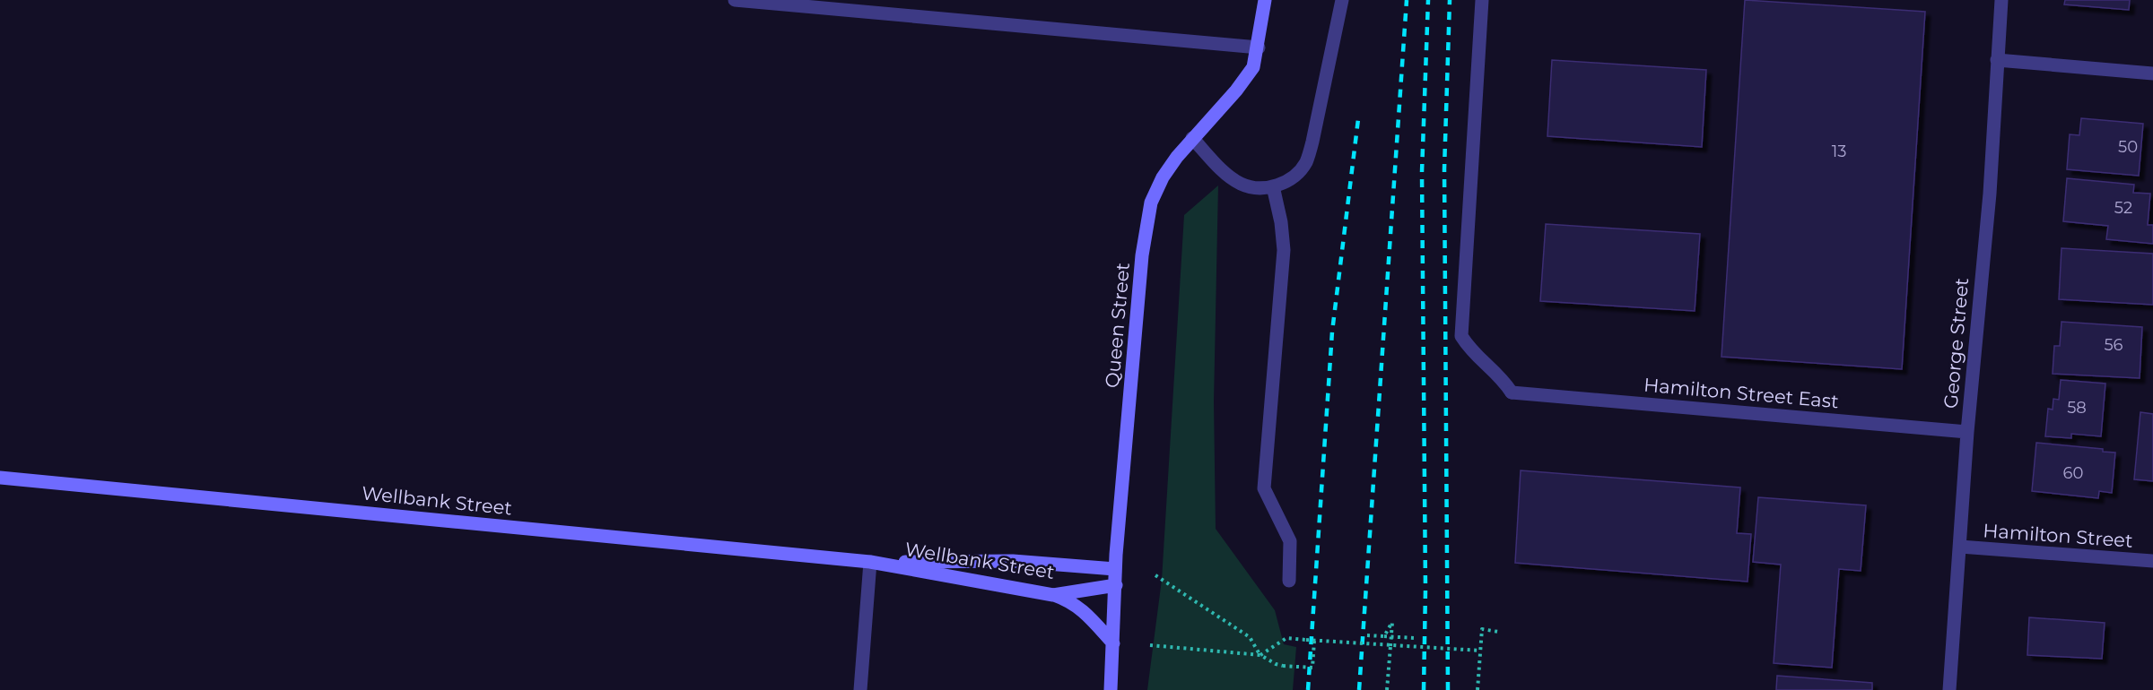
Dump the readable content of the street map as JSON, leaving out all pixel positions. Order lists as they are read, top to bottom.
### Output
{
  "streets": {
    "main road": ["Queen Street", "Wellbank Street"],
    "street": ["George Street", "Hamilton Street East", "Hamilton Street"]
  },
  "crossings": [
    ["Queen Street", "Wellbank Street"],
    ["George Street", "Hamilton Street East"],
    ["George Street", "Hamilton Street"]
  ],
  "house_numbers": [
    "50",
    "13",
    "52",
    "56",
    "58",
    "60"
  ]
}
